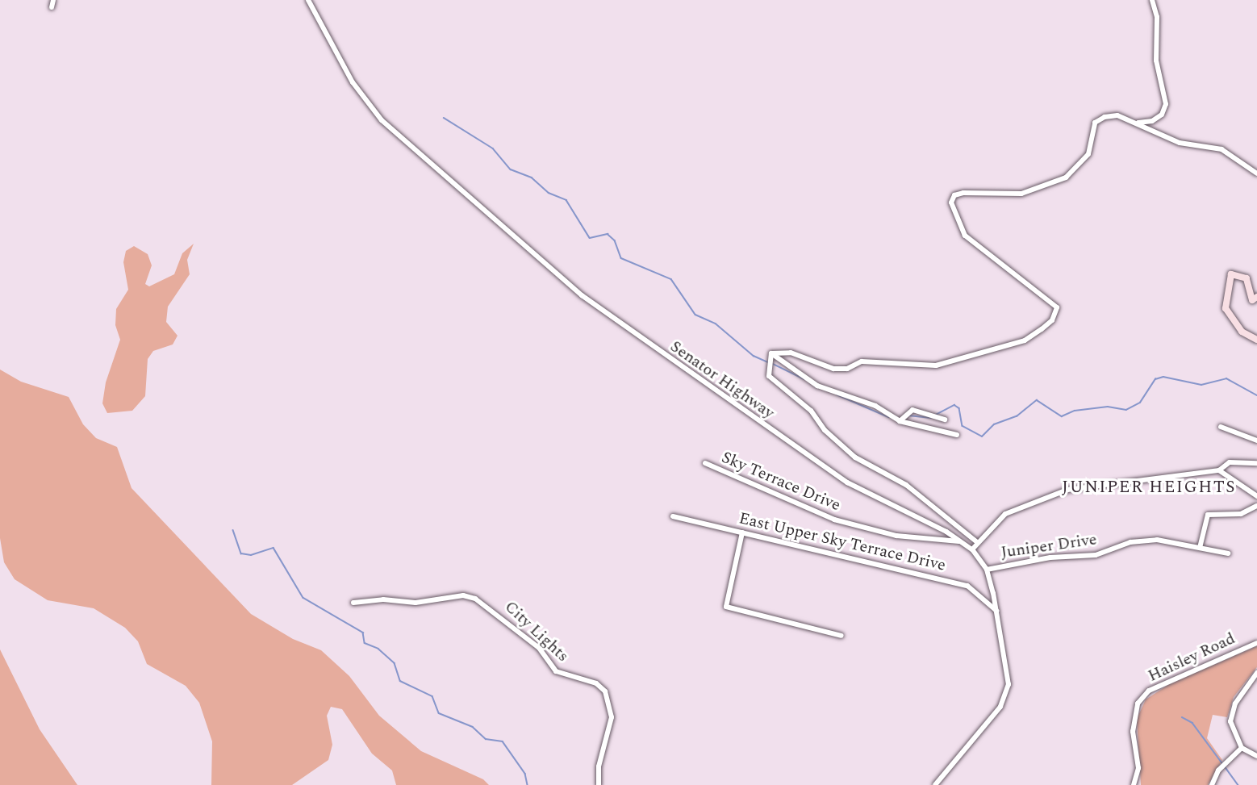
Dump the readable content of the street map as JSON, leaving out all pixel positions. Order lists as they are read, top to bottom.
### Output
{
  "streets": {
    "street": [
      "Senator Highway",
      "Sky Terrace Drive",
      "East Upper Sky Terrace Drive",
      "Juniper Drive",
      "City Lights",
      "Haisley Road"
    ]
  },
  "crossings": [
    ["Senator Highway", "Sky Terrace Drive"],
    ["Senator Highway", "East Upper Sky Terrace Drive"],
    ["Senator Highway", "Juniper Drive"]
  ],
  "districts": ["JUNIPER HEIGHTS"]
}
